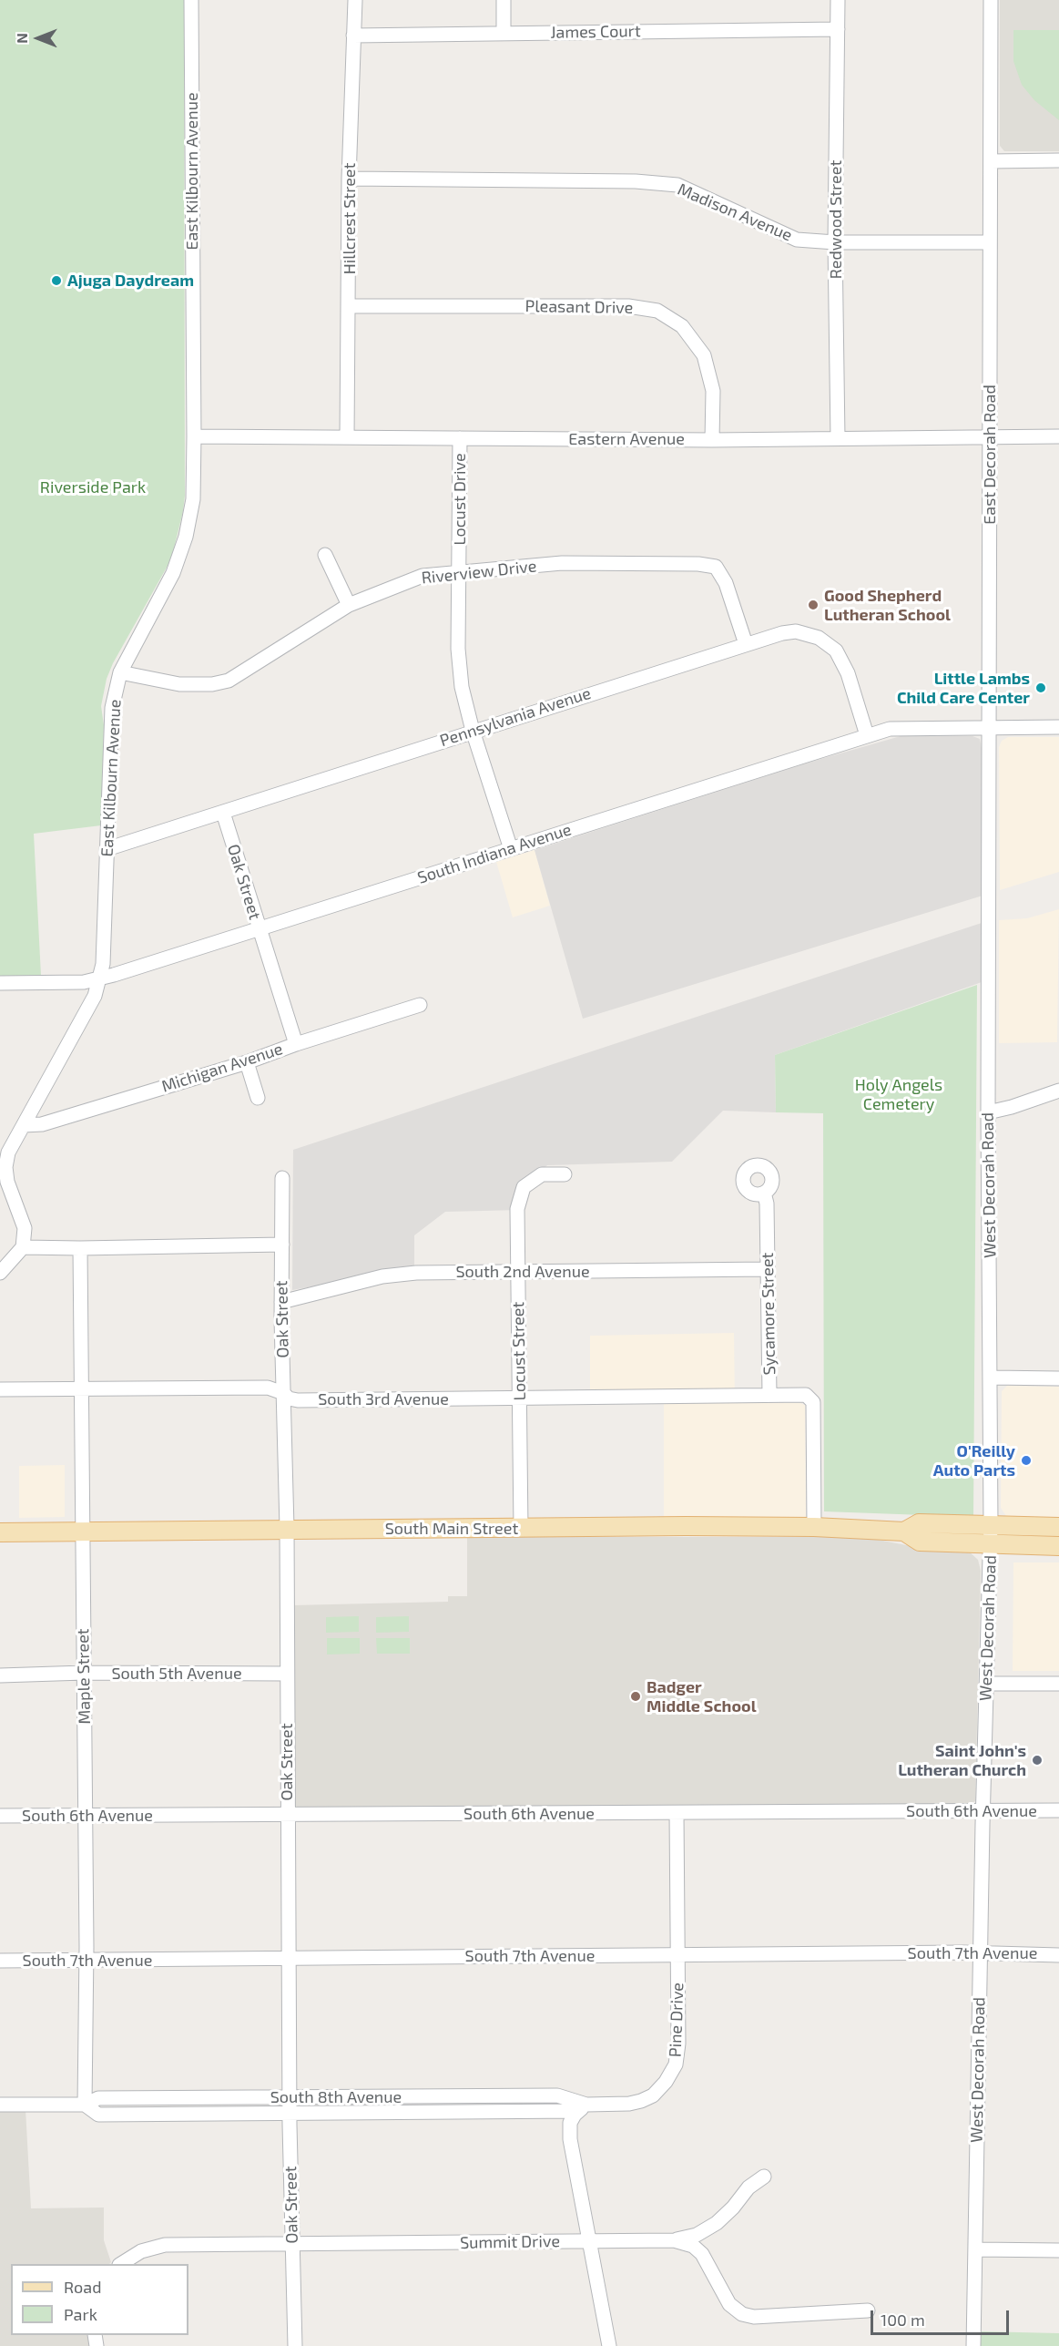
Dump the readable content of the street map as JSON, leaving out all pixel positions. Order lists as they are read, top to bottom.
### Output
{
  "streets": {
    "main road": ["South Main Street"],
    "street": [
      "James Court",
      "East Kilbourn Avenue",
      "Madison Avenue",
      "Hillcrest Street",
      "Redwood Street",
      "Pleasant Drive",
      "Eastern Avenue",
      "East Decorah Road",
      "Locust Drive",
      "Riverview Drive",
      "Pennsylvania Avenue",
      "South Indiana Avenue",
      "Oak Street",
      "Michigan Avenue",
      "West Decorah Road",
      "South 2nd Avenue",
      "Sycamore Street",
      "Locust Street",
      "South 3rd Avenue",
      "South 5th Avenue",
      "Maple Street",
      "South 6th Avenue",
      "South 7th Avenue",
      "Pine Drive",
      "South 8th Avenue",
      "Summit Drive"
    ]
  },
  "crossings": [
    ["James Court", "Hillcrest Street"],
    ["James Court", "Redwood Street"],
    ["East Kilbourn Avenue", "Eastern Avenue"],
    ["East Kilbourn Avenue", "Riverview Drive"],
    ["East Kilbourn Avenue", "Pennsylvania Avenue"],
    ["East Kilbourn Avenue", "South Indiana Avenue"],
    ["East Kilbourn Avenue", "Michigan Avenue"],
    ["Madison Avenue", "Hillcrest Street"],
    ["Madison Avenue", "Redwood Street"],
    ["Madison Avenue", "East Decorah Road"],
    ["Hillcrest Street", "Pleasant Drive"],
    ["Hillcrest Street", "Eastern Avenue"],
    ["Redwood Street", "Eastern Avenue"],
    ["Pleasant Drive", "Eastern Avenue"],
    ["Eastern Avenue", "East Decorah Road"],
    ["Eastern Avenue", "Locust Drive"],
    ["East Decorah Road", "South Indiana Avenue"],
    ["East Decorah Road", "West Decorah Road"],
    ["Locust Drive", "Riverview Drive"],
    ["Locust Drive", "Pennsylvania Avenue"],
    ["Locust Drive", "South Indiana Avenue"],
    ["Riverview Drive", "Pennsylvania Avenue"],
    ["Pennsylvania Avenue", "South Indiana Avenue"],
    ["Pennsylvania Avenue", "Oak Street"],
    ["South Indiana Avenue", "Oak Street"],
    ["Oak Street", "Michigan Avenue"],
    ["Oak Street", "South 2nd Avenue"],
    ["Oak Street", "South 3rd Avenue"],
    ["Oak Street", "South Main Street"],
    ["Oak Street", "South 5th Avenue"],
    ["Oak Street", "South 6th Avenue"],
    ["Oak Street", "South 7th Avenue"],
    ["Oak Street", "South 8th Avenue"],
    ["Oak Street", "Summit Drive"],
    ["West Decorah Road", "South Main Street"],
    ["West Decorah Road", "South 6th Avenue"],
    ["West Decorah Road", "South 7th Avenue"],
    ["South 2nd Avenue", "Sycamore Street"],
    ["South 2nd Avenue", "Locust Street"],
    ["Sycamore Street", "South 3rd Avenue"],
    ["Sycamore Street", "South Main Street"],
    ["Locust Street", "South 3rd Avenue"],
    ["Locust Street", "South Main Street"],
    ["South 3rd Avenue", "Maple Street"],
    ["South Main Street", "Maple Street"],
    ["South 5th Avenue", "Maple Street"],
    ["Maple Street", "South 6th Avenue"],
    ["Maple Street", "South 7th Avenue"],
    ["Maple Street", "South 8th Avenue"],
    ["South 6th Avenue", "Pine Drive"],
    ["South 7th Avenue", "Pine Drive"],
    ["Pine Drive", "South 8th Avenue"]
  ],
  "parks": ["Riverside Park", "Holy Angels Cemetery"],
  "places": [
    "Ajuga Daydream",
    "Good Shepherd Lutheran School",
    "Little Lambs Child Care Center",
    "O'Reilly Auto Parts",
    "Badger Middle School",
    "Saint John's Lutheran Church"
  ],
  "legend": ["Road", "Park"],
  "scale_bar": "100 m",
  "north": "left"
}
